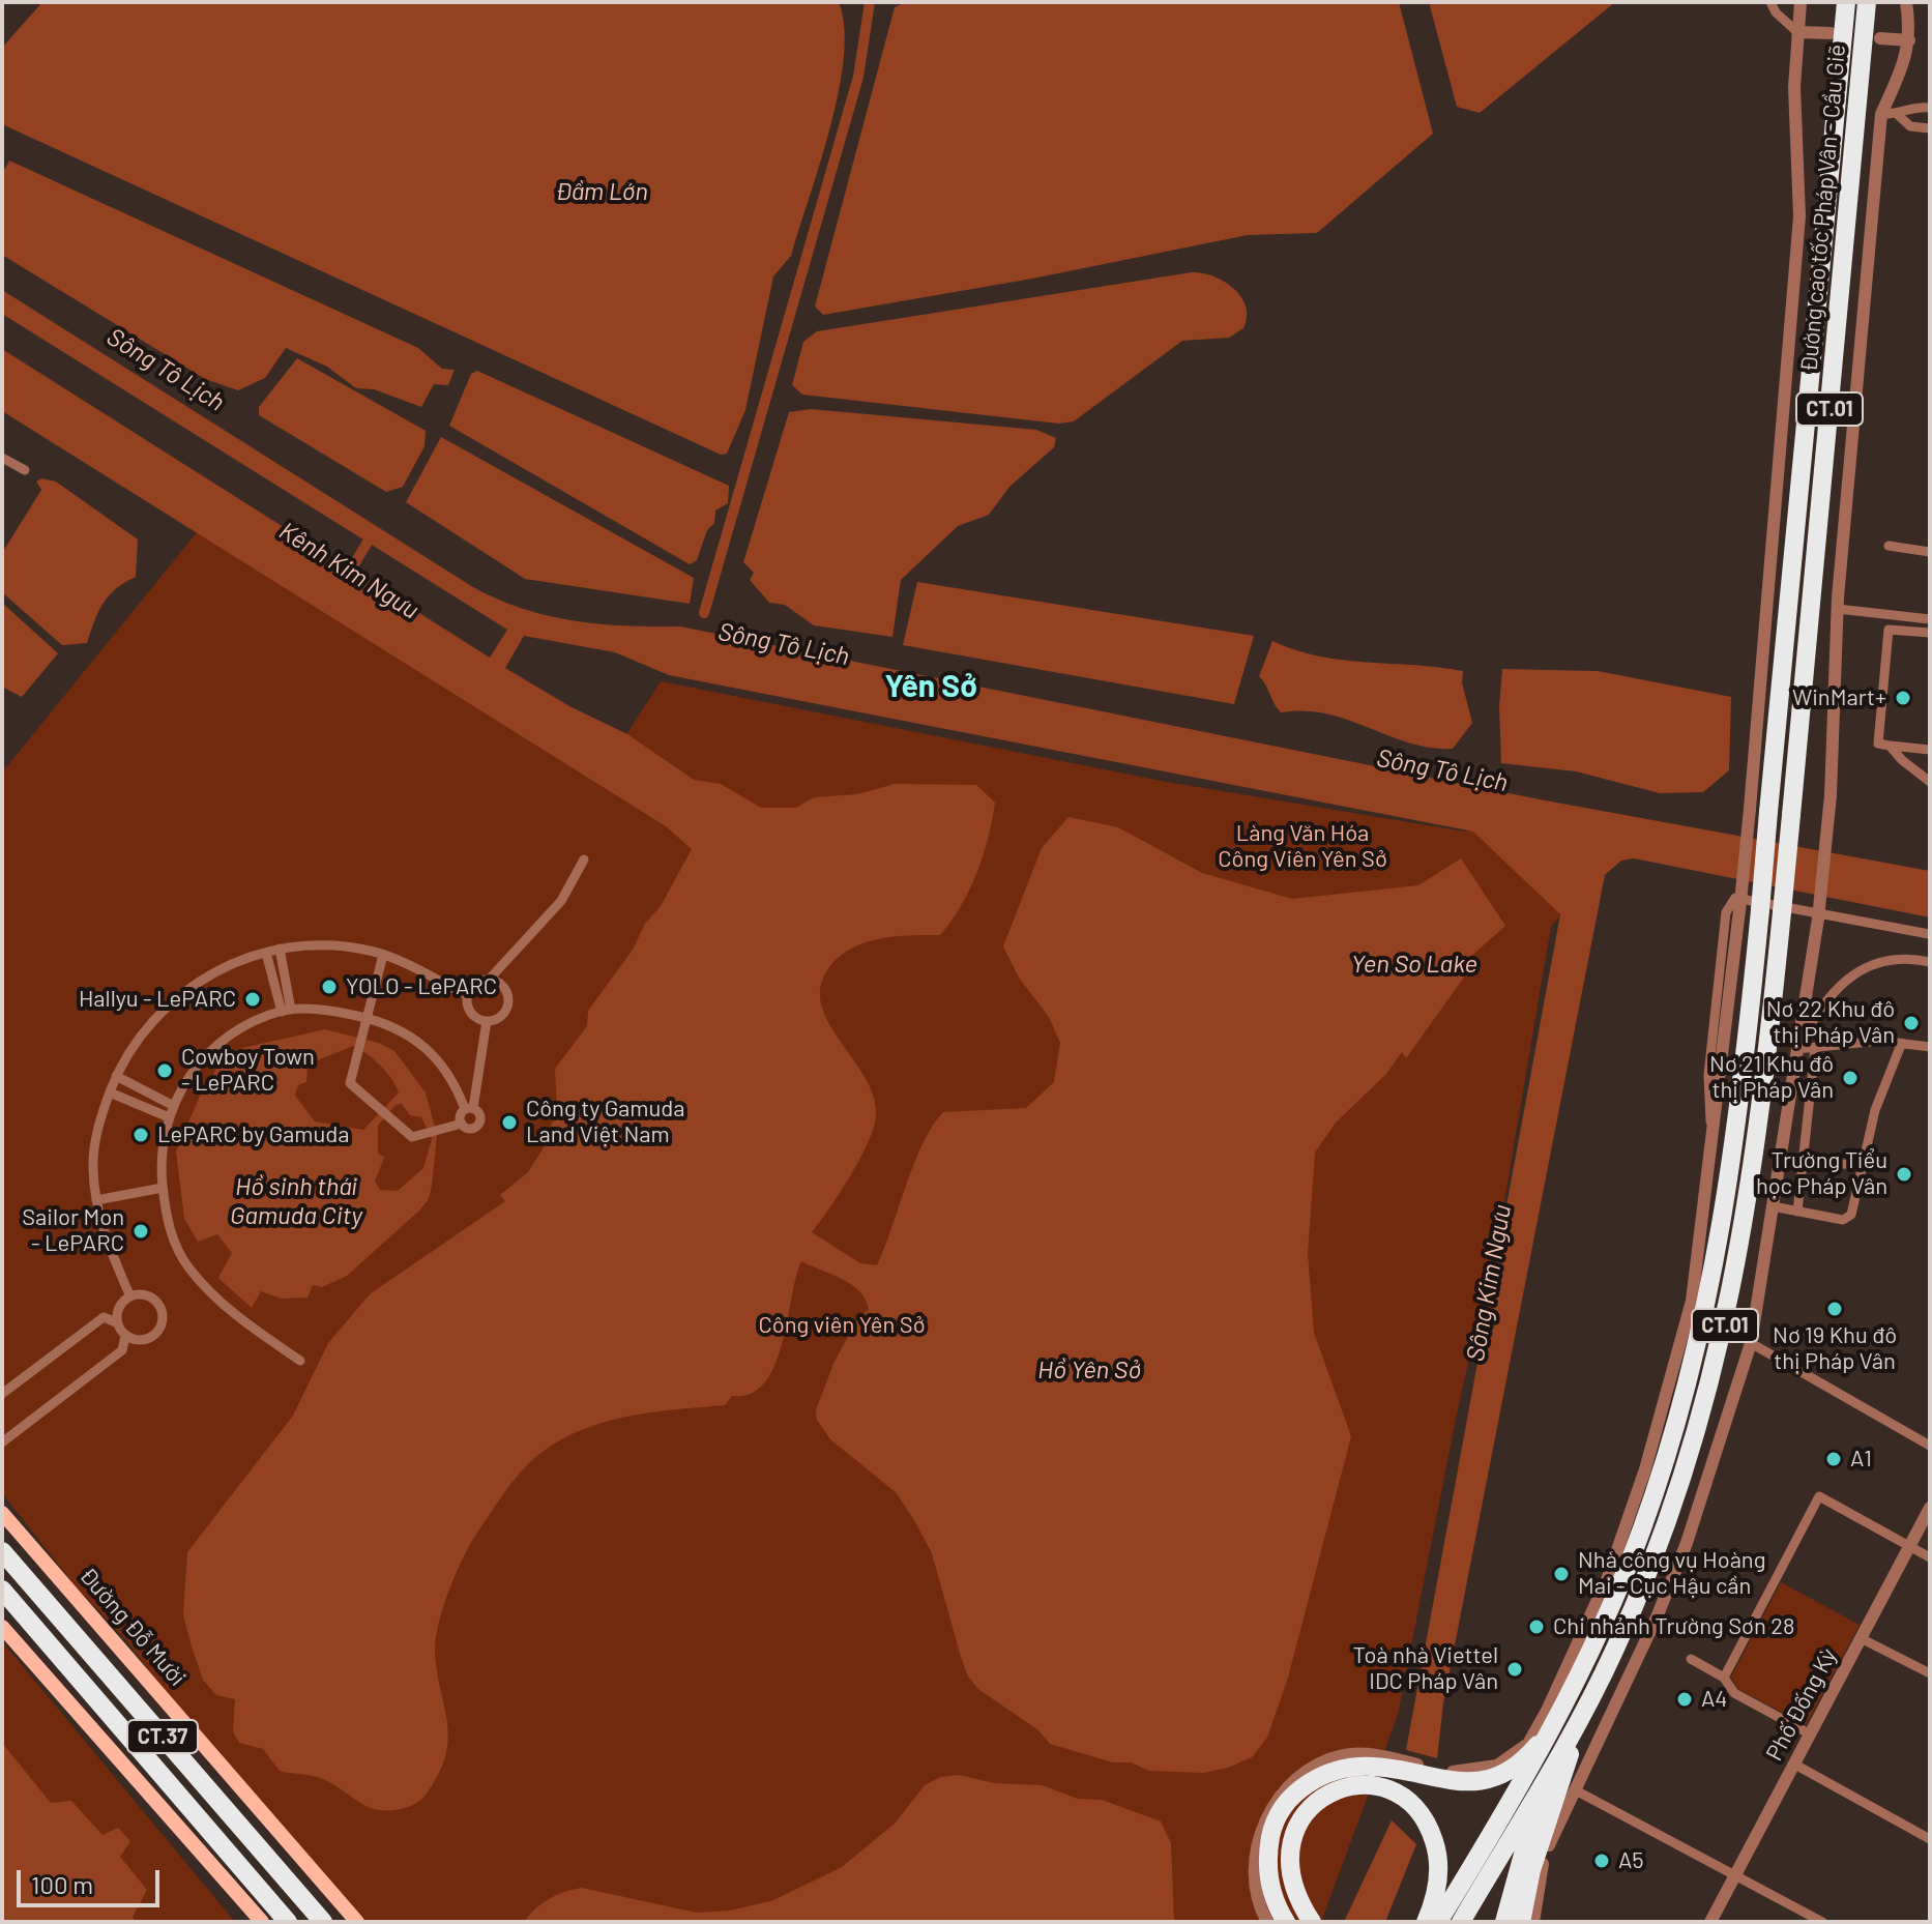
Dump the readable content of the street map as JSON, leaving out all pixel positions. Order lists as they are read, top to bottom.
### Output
{
  "streets": {
    "highway": ["Đường cao tốc Pháp Vân - Cầu Giẽ", "CT.01", "CT.37"],
    "main road": ["Đường Đỗ Mười"],
    "street": ["Phố Đống Kỳ"]
  },
  "crossings": [
    ["Đường cao tốc Pháp Vân - Cầu Giẽ", "CT.01"]
  ],
  "districts": ["Yên Sở"],
  "water": [
    "Đầm Lớn",
    "Sông Tô Lịch",
    "Kênh Kim Ngưu",
    "Yen So Lake",
    "Hồ sinh thái Gamuda City",
    "Sông Kim Ngưu",
    "Hồ Yên Sở"
  ],
  "parks": ["Làng Văn Hóa Công Viên Yên Sở", "Công viên Yên Sở"],
  "places": [
    "WinMart+",
    "YOLO - LePARC",
    "Hallyu - LePARC",
    "Nơ 22 Khu đô thị Pháp Vân",
    "Cowboy Town - LePARC",
    "Nơ 21 Khu đô thị Pháp Vân",
    "Công ty Gamuda Land Việt Nam",
    "LePARC by Gamuda",
    "Trường Tiểu học Pháp Vân",
    "Sailor Mon - LePARC",
    "Nơ 19 Khu đô thị Pháp Vân",
    "A1",
    "Nhà công vụ Hoàng Mai - Cục Hậu cần",
    "Chi nhánh Trường Sơn 28",
    "Toà nhà Viettel IDC Pháp Vân",
    "A4",
    "A5"
  ],
  "scale_bar": "100 m"
}
